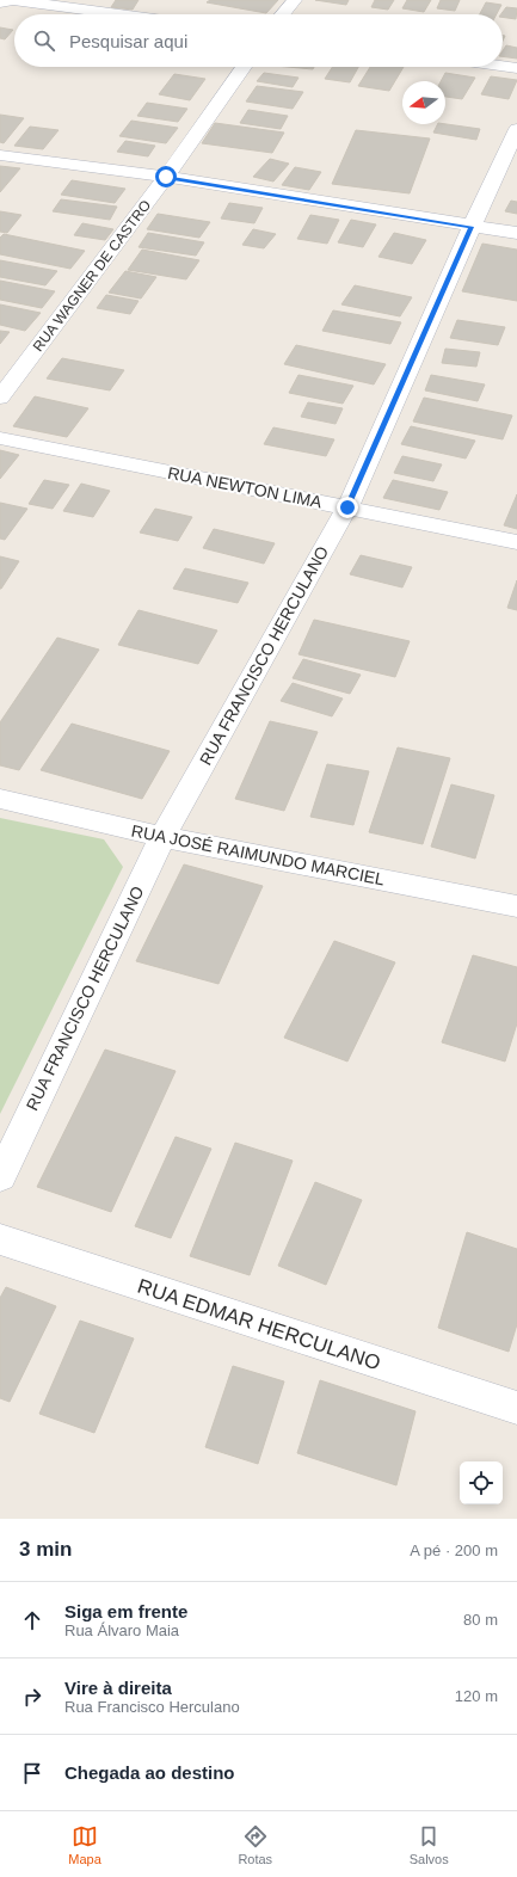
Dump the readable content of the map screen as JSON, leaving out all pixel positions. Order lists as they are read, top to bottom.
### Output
{
  "streets": {
    "street": [
      "RUA WAGNER DE CASTRO",
      "RUA NEWTON LIMA",
      "RUA FRANCISCO HERCULANO",
      "RUA JOSÉ RAIMUNDO MARCIEL",
      "RUA EDMAR HERCULANO"
    ]
  },
  "crossings": [
    ["RUA NEWTON LIMA", "RUA FRANCISCO HERCULANO"],
    ["RUA FRANCISCO HERCULANO", "RUA JOSÉ RAIMUNDO MARCIEL"]
  ],
  "north": "left",
  "page": {
    "search": "Pesquisar aqui",
    "heading": ["3 min", "A pé · 200 m"],
    "list": [
      ["Siga em frente", "Rua Álvaro Maia", "80 m"],
      ["Vire à direita", "Rua Francisco Herculano", "120 m"],
      "Chegada ao destino"
    ],
    "nav": ["Mapa", "Rotas", "Salvos"]
  }
}
